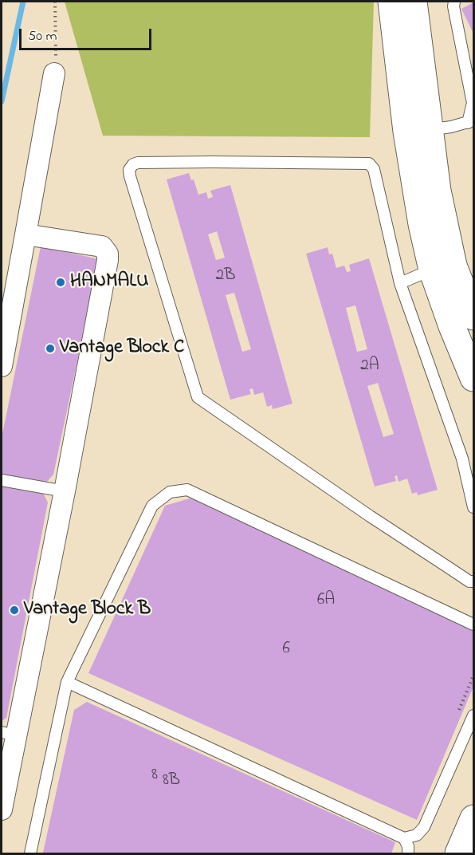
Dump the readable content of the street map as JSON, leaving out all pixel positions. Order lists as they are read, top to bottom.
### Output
{
  "places": ["HANMALU", "Vantage Block C", "Vantage Block B"],
  "house_numbers": [
    "2B",
    "2A",
    "6A",
    "6",
    "8",
    "8B"
  ],
  "scale_bar": "50 m"
}
